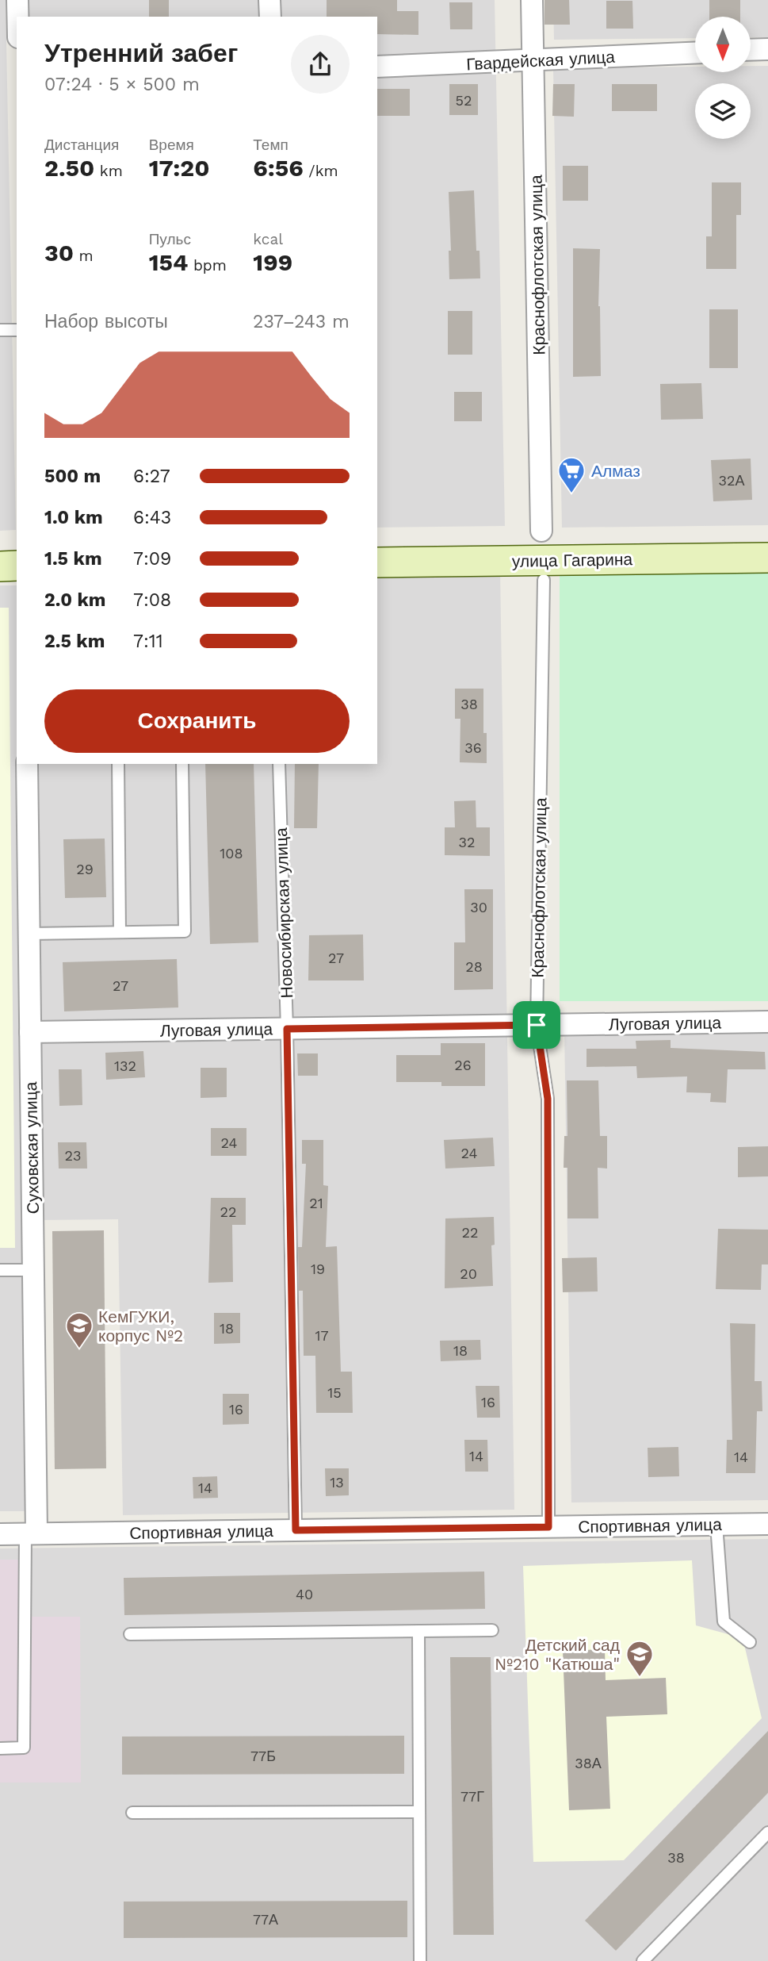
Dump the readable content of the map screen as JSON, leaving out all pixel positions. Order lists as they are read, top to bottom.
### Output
{
  "streets": {
    "street": [
      "Гвардейская улица",
      "Краснофлотская улица",
      "улица Гагарина",
      "Луговая улица",
      "Суховская улица",
      "Спортивная улица"
    ],
    "lane": ["Новосибирская улица"]
  },
  "crossings": [
    ["Гвардейская улица", "Краснофлотская улица"],
    ["Краснофлотская улица", "Луговая улица"],
    ["Краснофлотская улица", "Спортивная улица"],
    ["Новосибирская улица", "Луговая улица"],
    ["Новосибирская улица", "Спортивная улица"],
    ["Луговая улица", "Суховская улица"],
    ["Суховская улица", "Спортивная улица"]
  ],
  "places": {
    "supermarket": ["Алмаз"],
    "school or university": ["КемГУКИ, корпус №2", "Детский сад №210 \"Катюша\""]
  },
  "house_numbers": [
    "52",
    "32А",
    "38",
    "36",
    "32",
    "108",
    "29",
    "30",
    "27",
    "28",
    "27",
    "26",
    "132",
    "24",
    "24",
    "23",
    "21",
    "22",
    "22",
    "19",
    "20",
    "18",
    "17",
    "18",
    "15",
    "16",
    "16",
    "14",
    "14",
    "13",
    "14",
    "40",
    "77Б",
    "38А",
    "77Г",
    "38",
    "77А"
  ],
  "north": "bottom",
  "page": {
    "heading": ["Утренний забег", "07:24 · 5 × 500 m"],
    "stats": [
      ["Дистанция", "2.50 km"],
      ["Время", "17:20"],
      ["Темп", "6:56 /km"],
      ["30 m"],
      ["Пульс", "154 bpm"],
      ["kcal", "199"]
    ],
    "chart": ["Набор высоты", "237–243 m"],
    "list": [
      {
        "name": "500 m",
        "note": "6:27"
      },
      {
        "name": "1.0 km",
        "note": "6:43"
      },
      {
        "name": "1.5 km",
        "note": "7:09"
      },
      {
        "name": "2.0 km",
        "note": "7:08"
      },
      {
        "name": "2.5 km",
        "note": "7:11"
      }
    ],
    "buttons": "Сохранить"
  }
}
